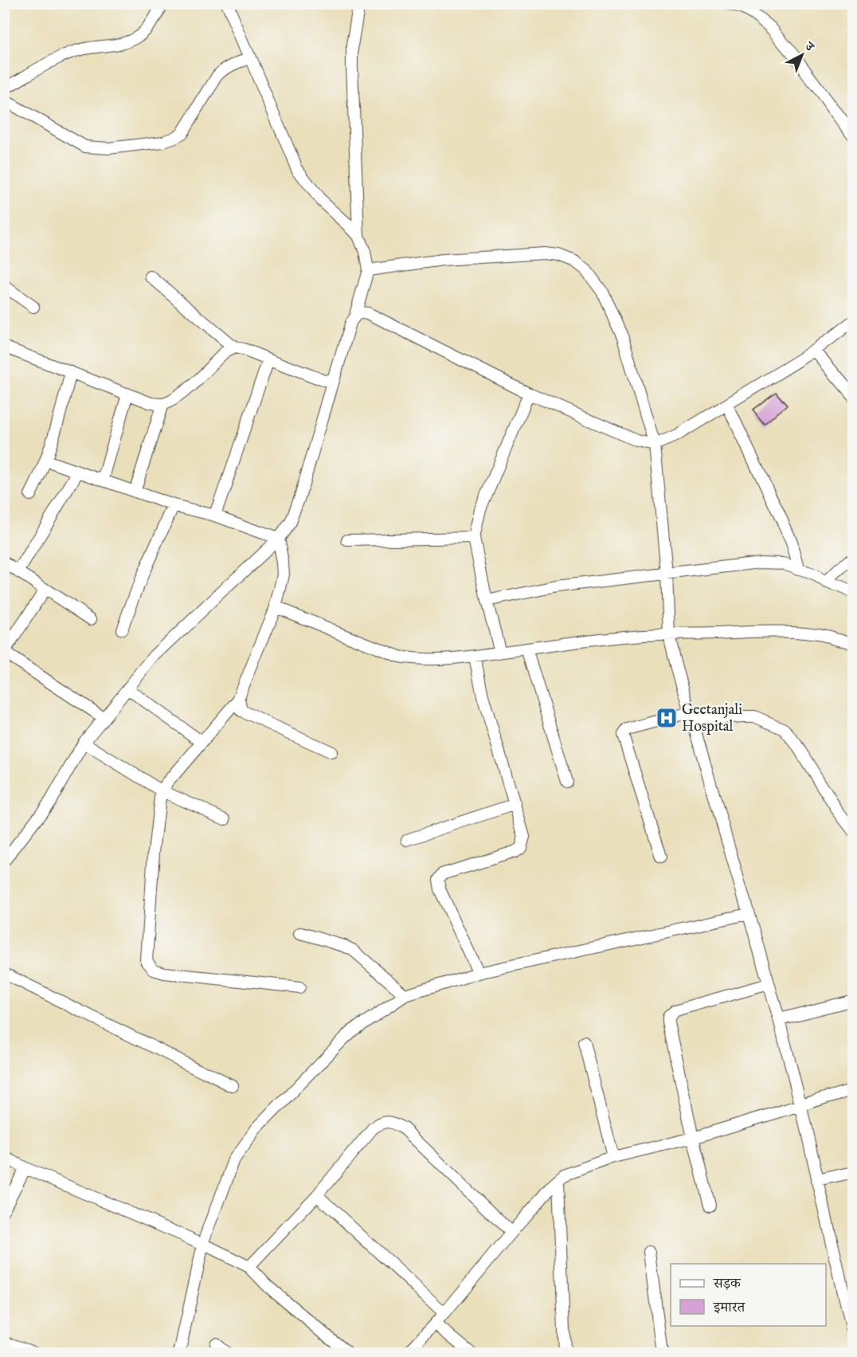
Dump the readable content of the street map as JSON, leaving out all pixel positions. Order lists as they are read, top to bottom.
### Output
{
  "places": {
    "hospital": ["Geetanjali Hospital"]
  },
  "legend": ["सड़क", "इमारत"],
  "north": "top right"
}
